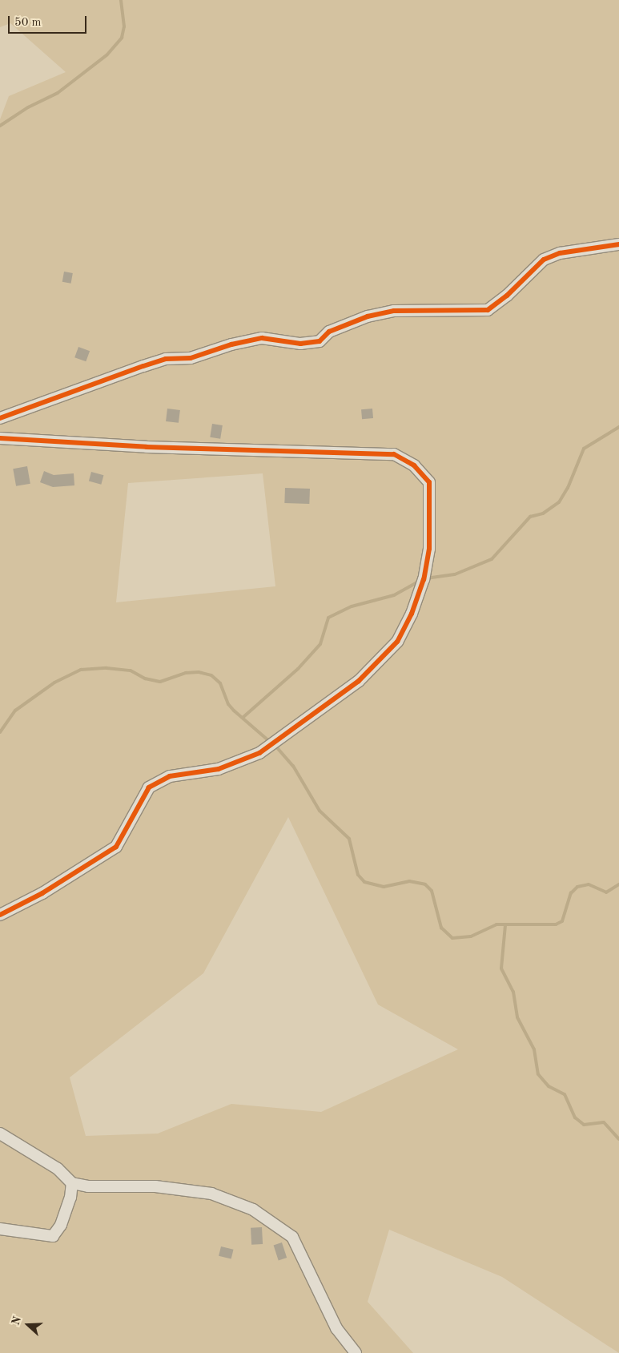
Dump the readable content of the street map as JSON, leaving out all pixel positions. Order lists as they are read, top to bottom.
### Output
{
  "scale_bar": "50 m",
  "north": "left"
}
